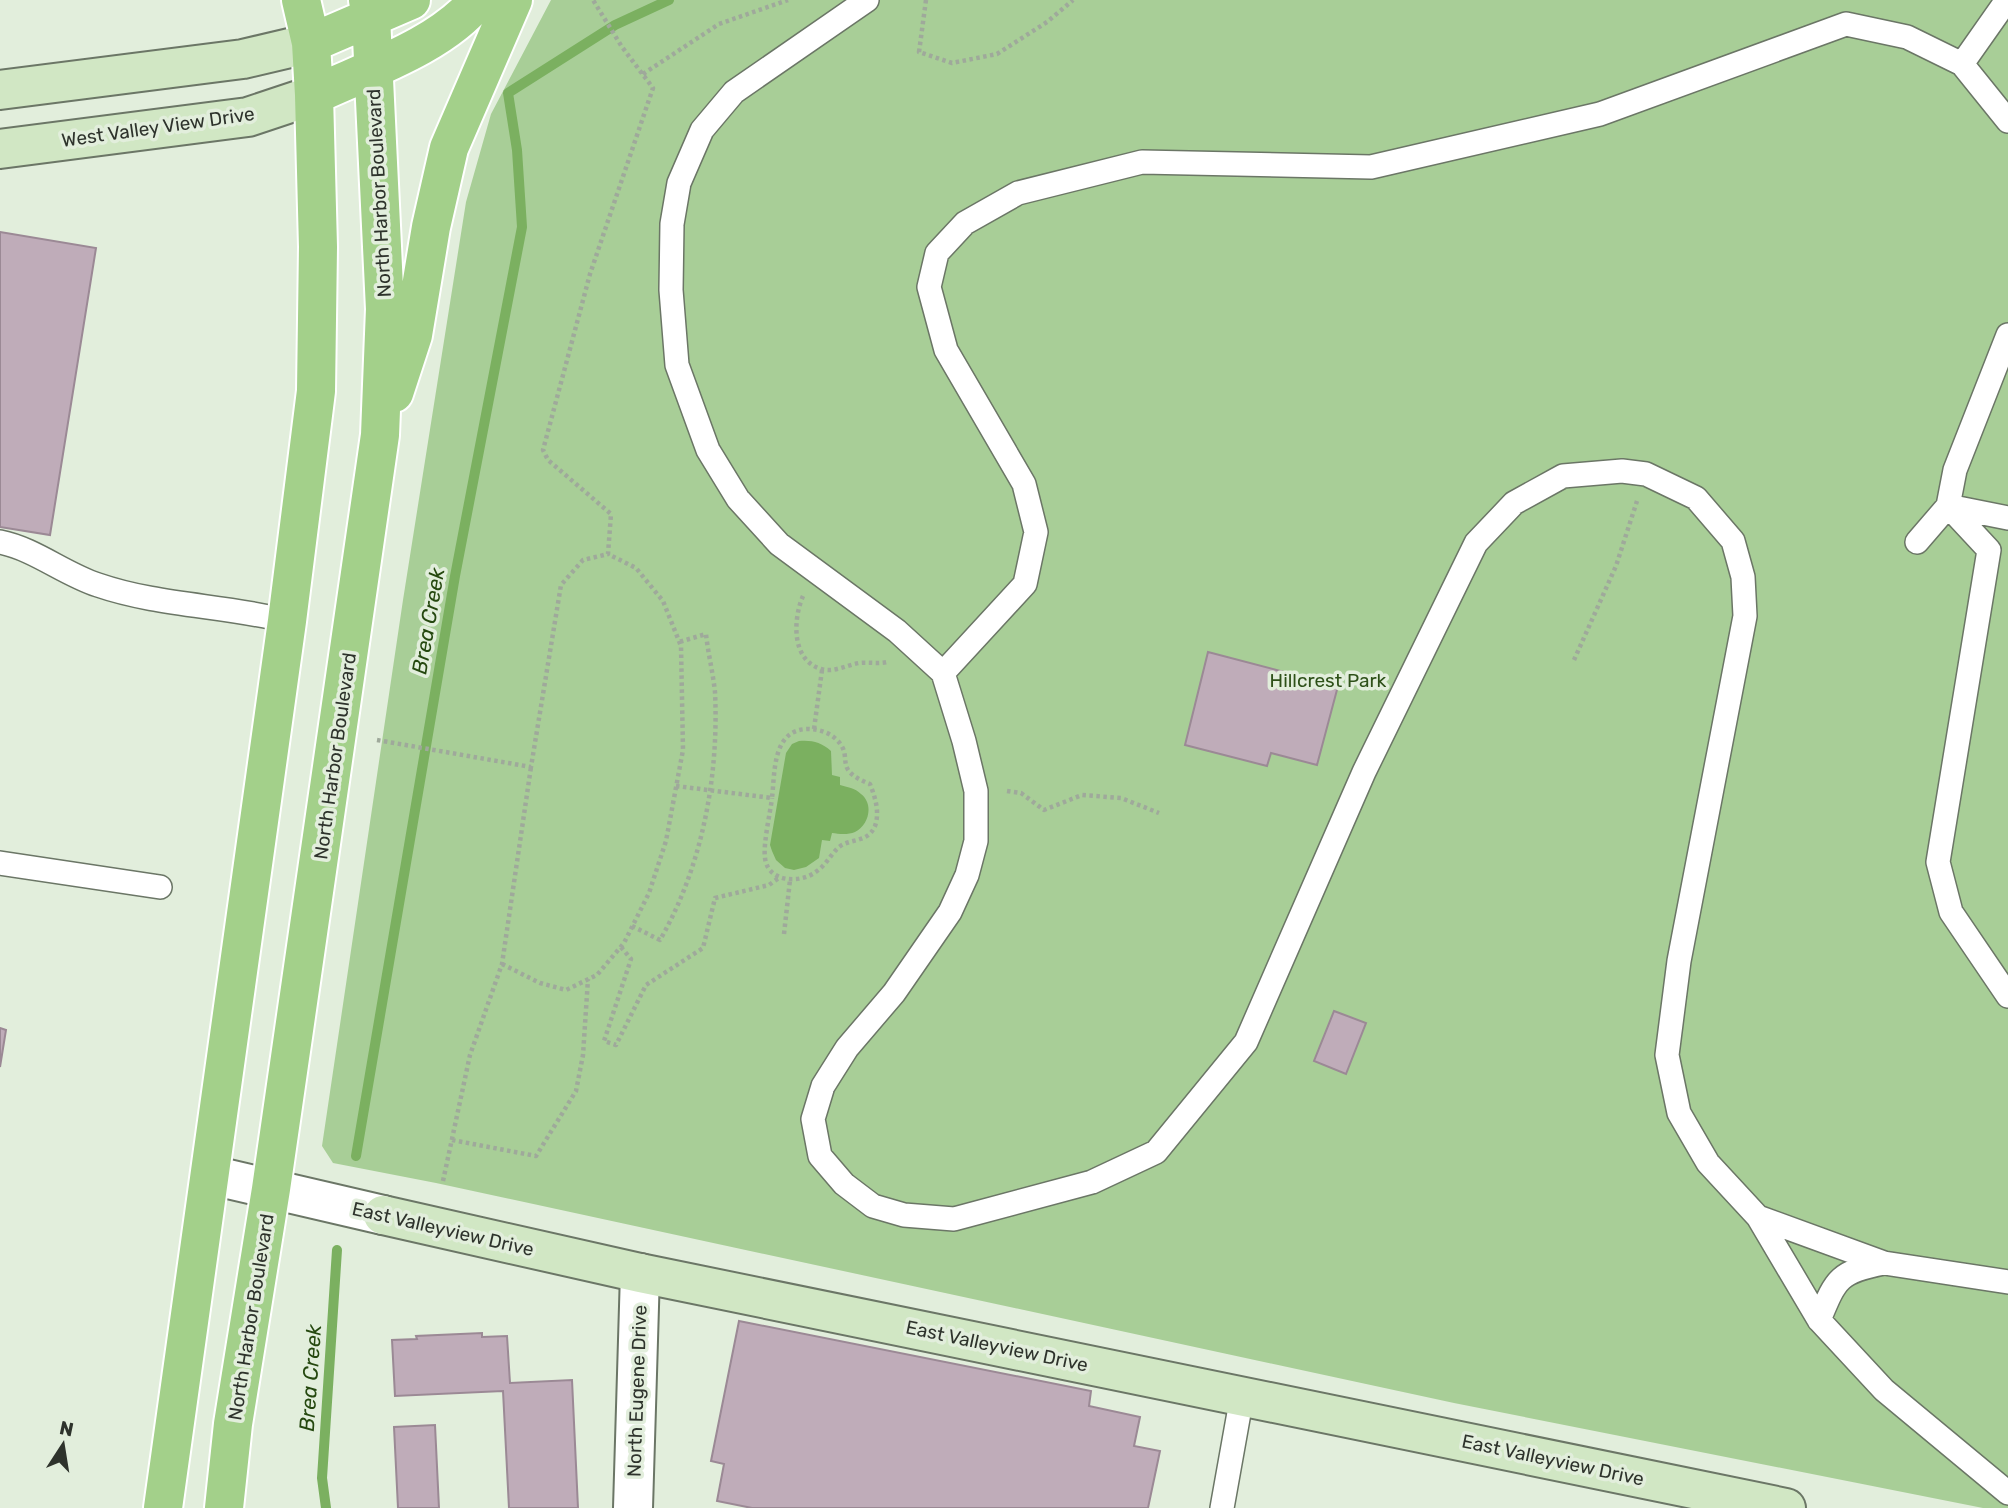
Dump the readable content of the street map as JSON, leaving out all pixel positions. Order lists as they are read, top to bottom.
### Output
{
  "streets": {
    "main road": ["North Harbor Boulevard"],
    "street": ["West Valley View Drive", "East Valleyview Drive", "North Eugene Drive"]
  },
  "crossings": [
    ["North Harbor Boulevard", "East Valleyview Drive"],
    ["East Valleyview Drive", "North Eugene Drive"]
  ],
  "water": ["Brea Creek"],
  "parks": ["Hillcrest Park"],
  "north": "top"
}
